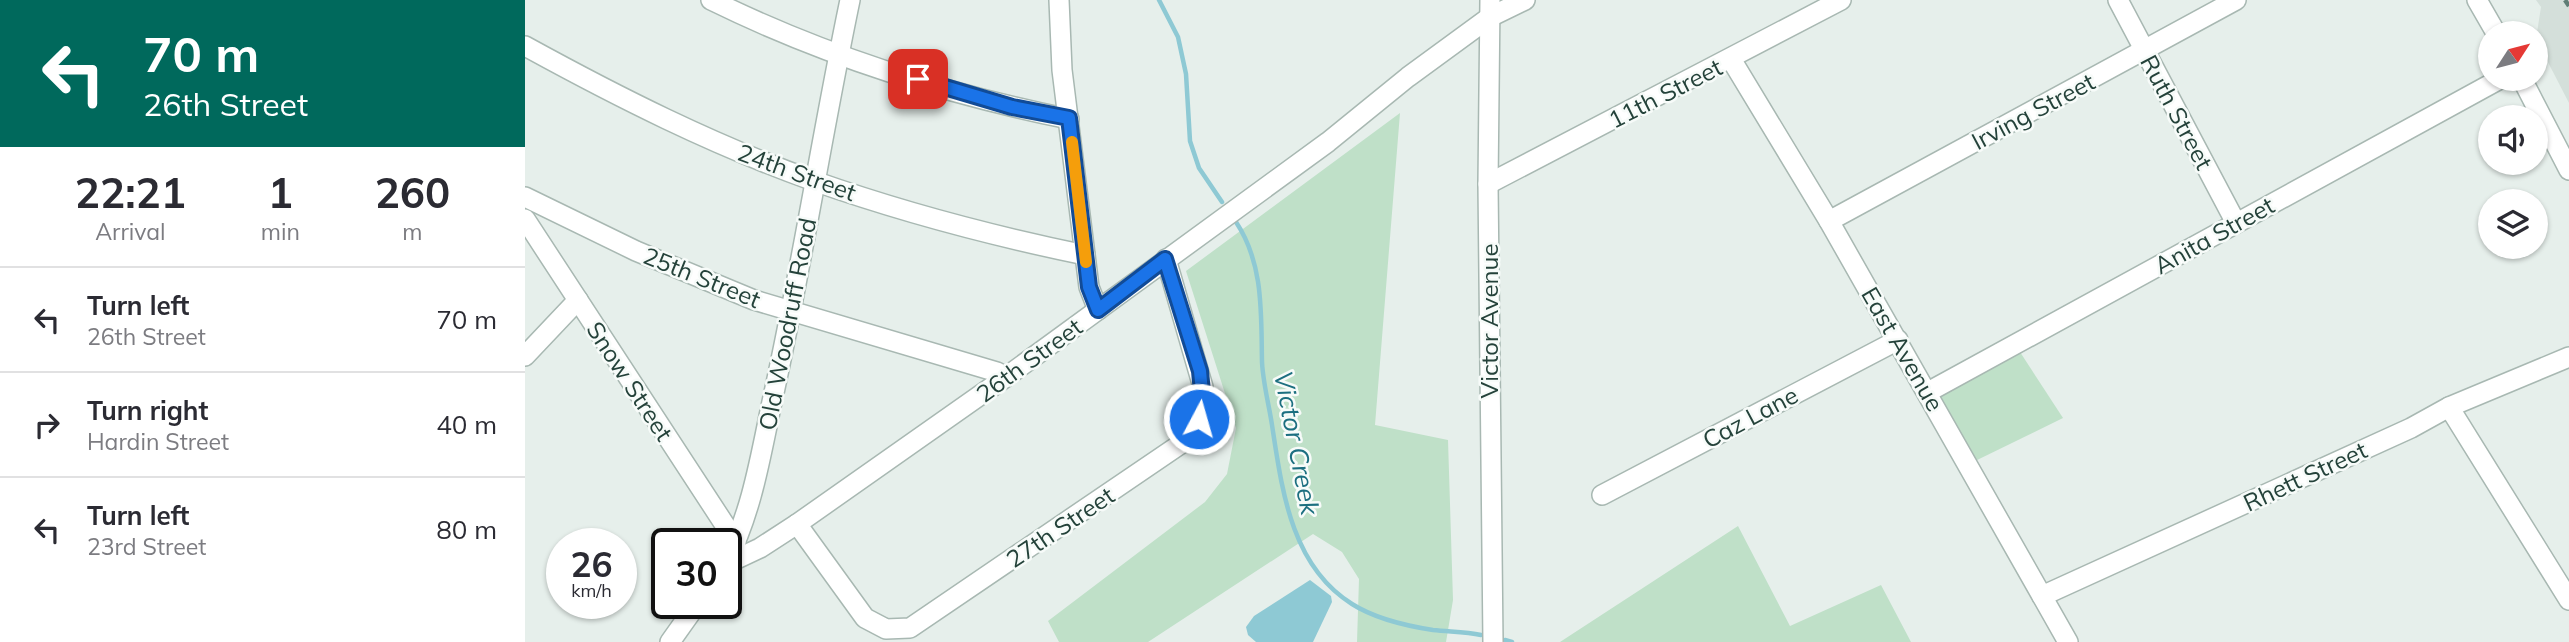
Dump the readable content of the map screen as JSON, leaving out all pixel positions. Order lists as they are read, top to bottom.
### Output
{
  "streets": {
    "street": [
      "11th Street",
      "Irving Street",
      "Ruth Street",
      "24th Street",
      "Anita Street",
      "25th Street",
      "Victor Avenue",
      "Old Woodruff Road",
      "East Avenue",
      "26th Street",
      "Snow Street",
      "Caz Lane",
      "Rhett Street",
      "27th Street"
    ]
  },
  "crossings": [
    ["11th Street", "Victor Avenue"],
    ["11th Street", "East Avenue"],
    ["Irving Street", "Ruth Street"],
    ["Irving Street", "East Avenue"],
    ["Ruth Street", "Anita Street"],
    ["24th Street", "Old Woodruff Road"],
    ["Anita Street", "East Avenue"],
    ["25th Street", "Old Woodruff Road"],
    ["25th Street", "26th Street"],
    ["Victor Avenue", "26th Street"],
    ["East Avenue", "Caz Lane"],
    ["East Avenue", "Rhett Street"],
    ["26th Street", "27th Street"]
  ],
  "water": ["Victor Creek"],
  "north": "top right",
  "page": {
    "turn": ["70 m", "26th Street"],
    "eta": [
      "22:21",
      "Arrival",
      "1",
      "min",
      "260",
      "m"
    ],
    "list": [
      {
        "name": "Turn left",
        "note": "26th Street",
        "value": "70 m"
      },
      {
        "name": "Turn right",
        "note": "Hardin Street",
        "value": "40 m"
      },
      {
        "name": "Turn left",
        "note": "23rd Street",
        "value": "80 m"
      }
    ],
    "speed": "26 km/h",
    "limit": "30"
  }
}
